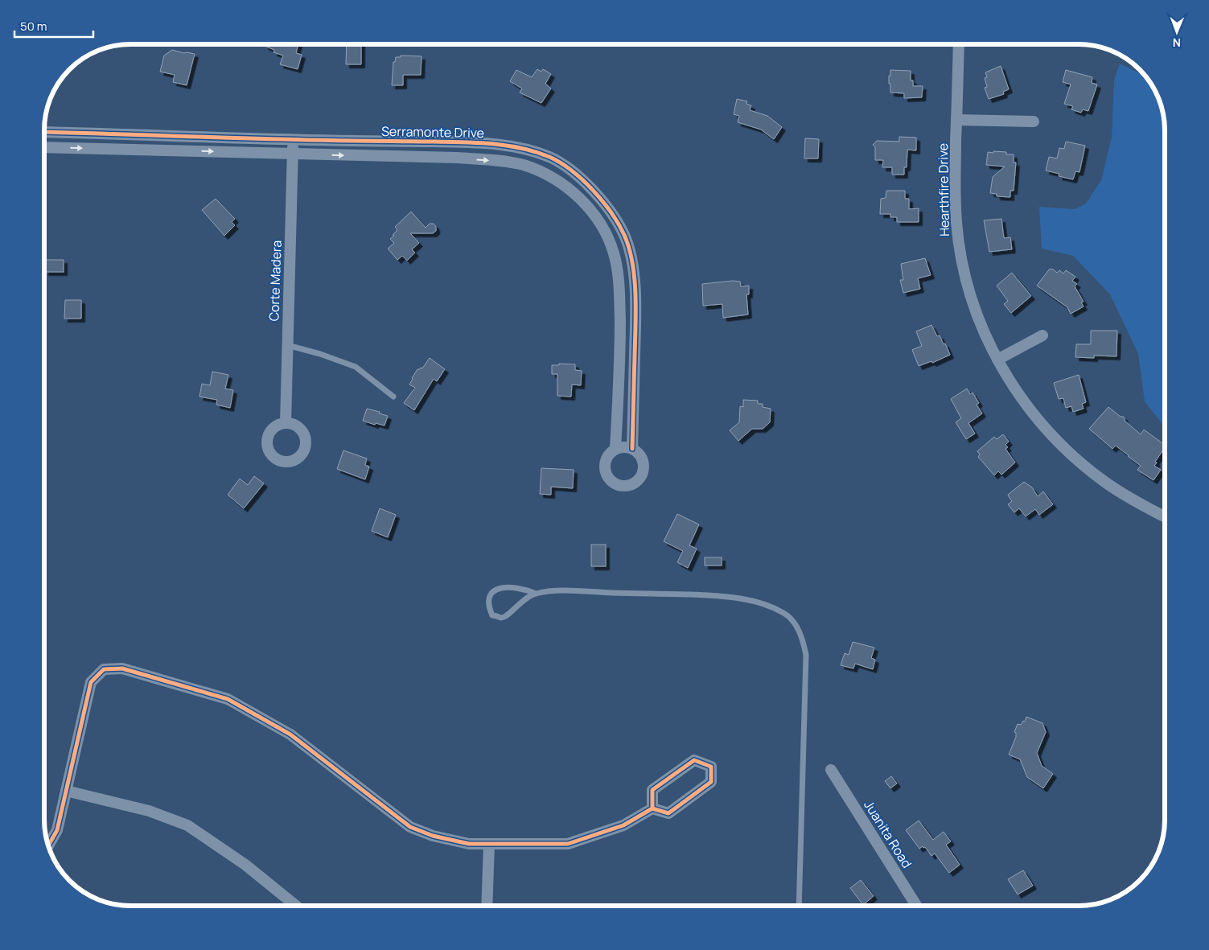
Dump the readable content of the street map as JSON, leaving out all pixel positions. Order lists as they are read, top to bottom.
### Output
{
  "streets": {
    "street": [
      "Serramonte Drive",
      "Hearthfire Drive",
      "Corte Madera",
      "Juanita Road"
    ]
  },
  "crossings": [
    ["Serramonte Drive", "Corte Madera"]
  ],
  "scale_bar": "50 m",
  "north": "bottom"
}
